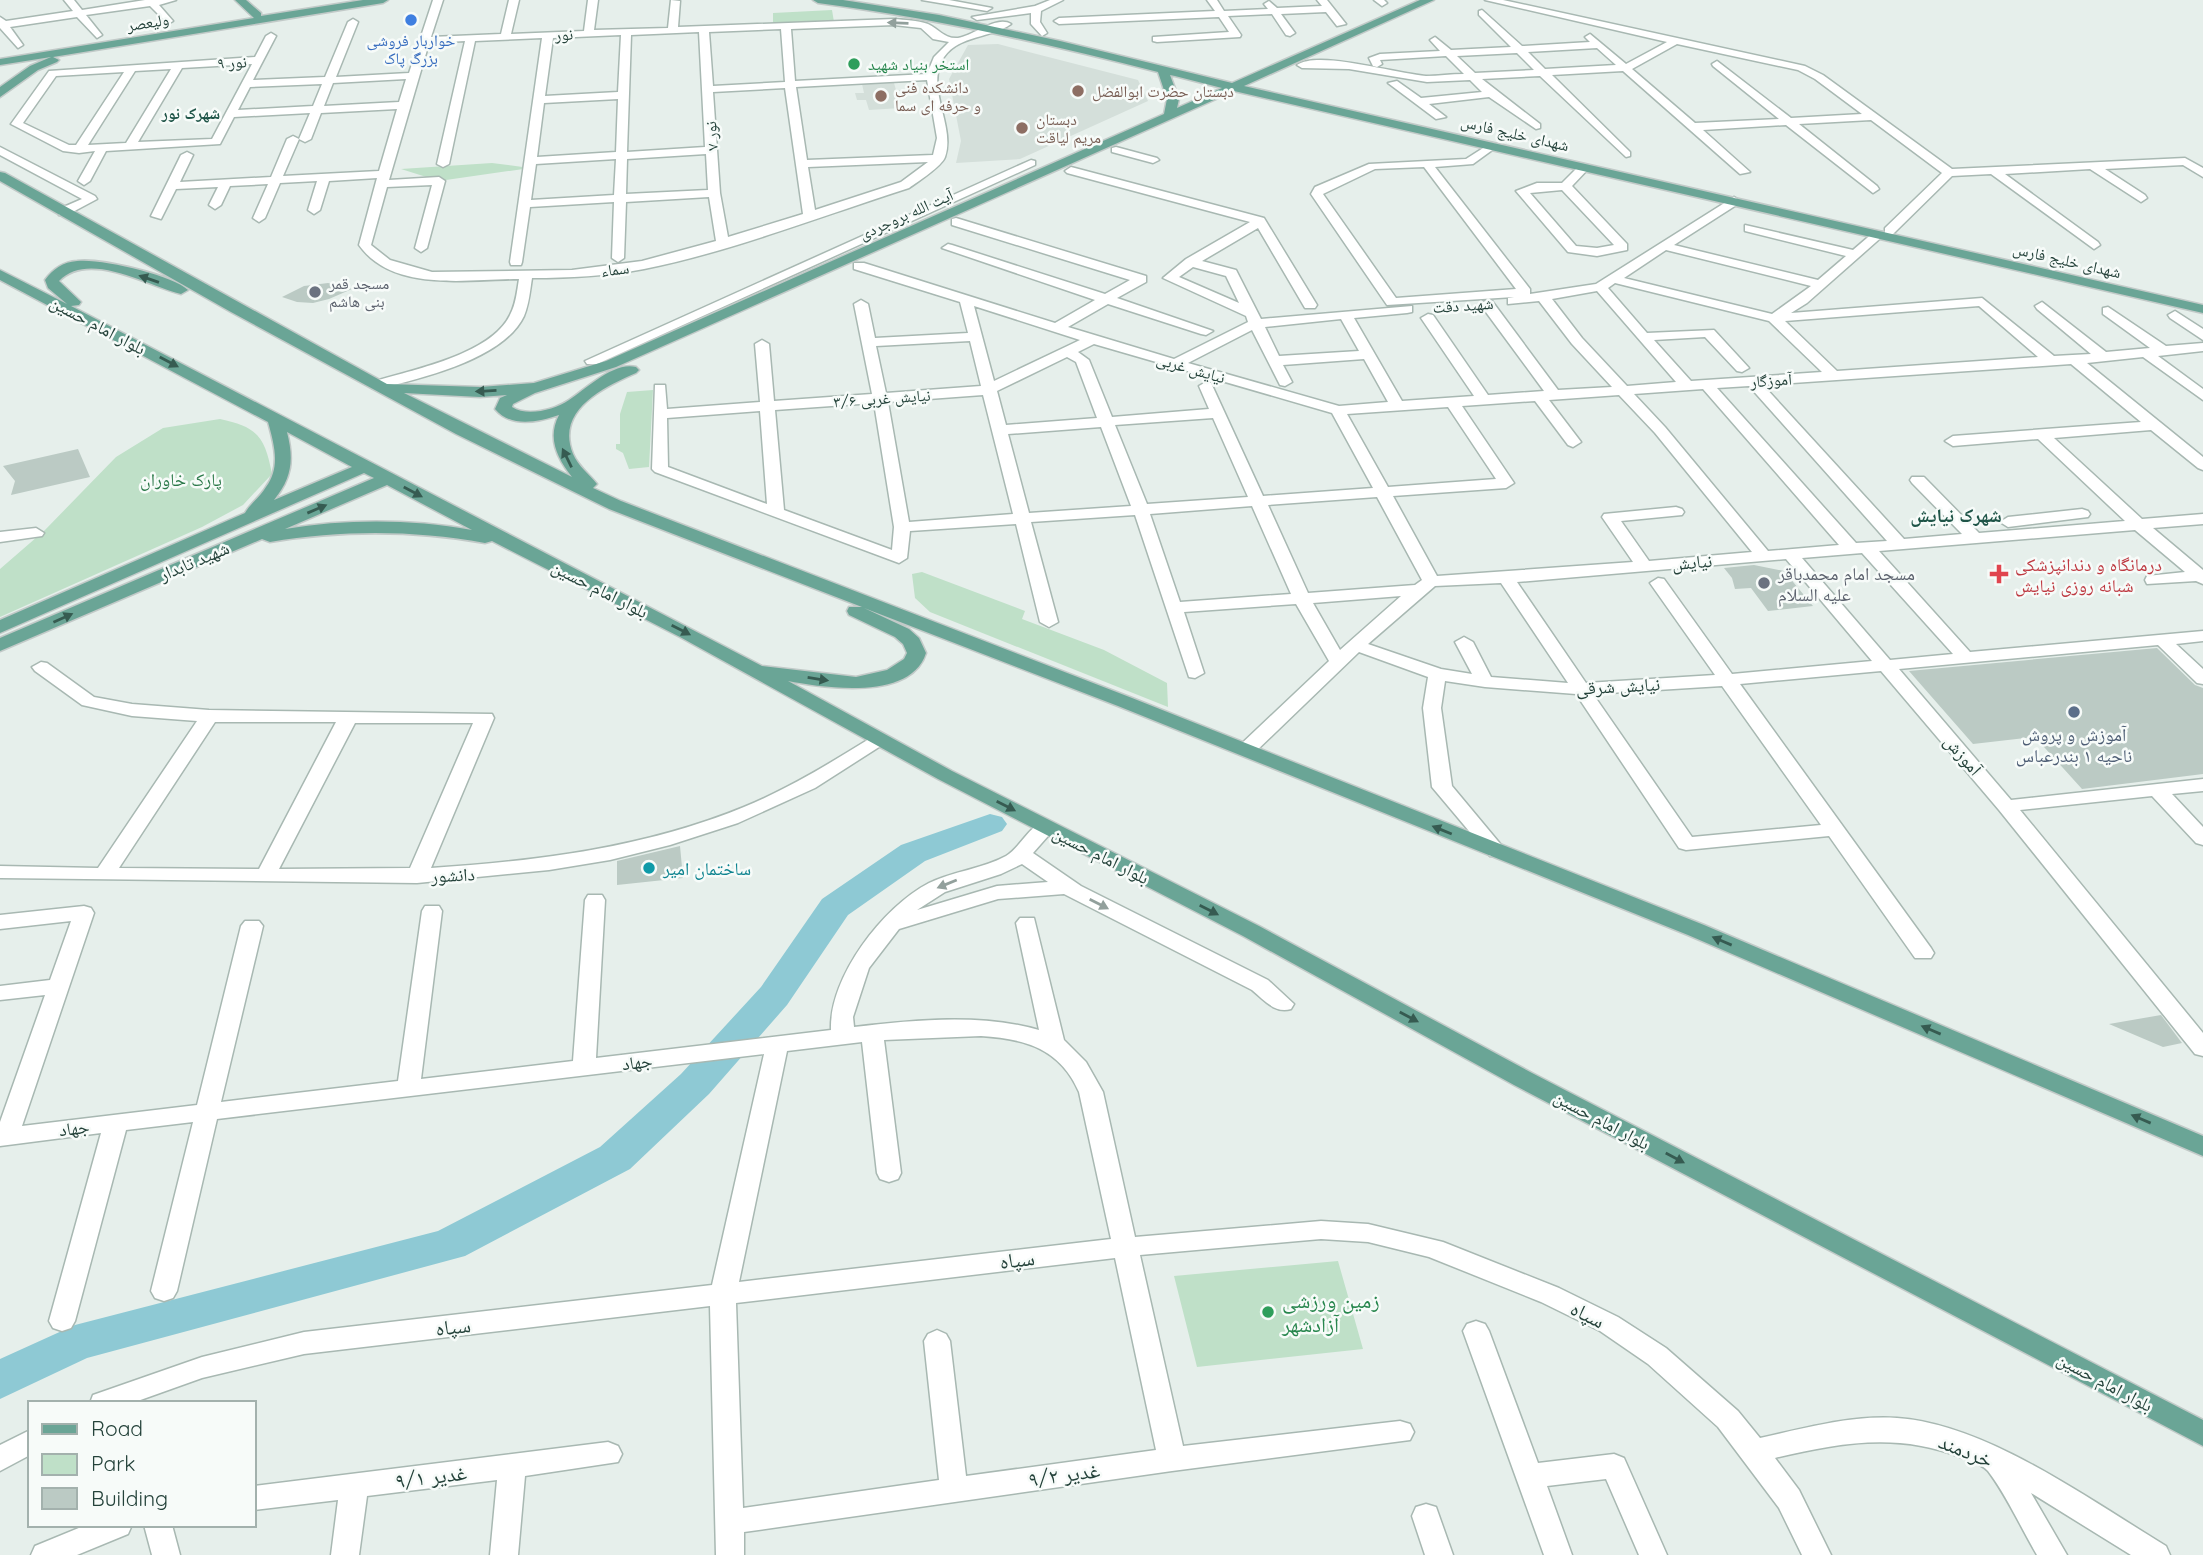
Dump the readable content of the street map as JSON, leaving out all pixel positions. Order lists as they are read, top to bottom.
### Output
{
  "streets": {
    "main road": [
      "ولیعصر",
      "شهدای خلیج فارس",
      "آیت الله بروجردی",
      "بلوار امام حسین",
      "شهید تابدار"
    ],
    "street": [
      "نور",
      "نور ۹",
      "نور ۷",
      "سماء",
      "شهید دقت",
      "نیایش غربی",
      "آموزگار",
      "نیایش غربی ۳/۶",
      "نیایش",
      "نیایش شرقی",
      "آموزش",
      "دانشور",
      "جهاد",
      "سپاه",
      "خردمند",
      "غدیر ۹/۲",
      "غدیر ۹/۱"
    ]
  },
  "crossings": [
    ["نور", "نور ۷"],
    ["نور", "سماء"],
    ["نور ۹", "سماء"],
    ["شهدای خلیج فارس", "آیت الله بروجردی"],
    ["شهدای خلیج فارس", "شهید دقت"],
    ["نور ۷", "سماء"],
    ["آیت الله بروجردی", "نیایش غربی"],
    ["شهید دقت", "نیایش غربی"],
    ["بلوار امام حسین", "شهید تابدار"],
    ["بلوار امام حسین", "دانشور"],
    ["نیایش غربی", "آموزگار"],
    ["نیایش غربی", "نیایش غربی ۳/۶"],
    ["نیایش", "آموزش"],
    ["نیایش شرقی", "آموزش"],
    ["جهاد", "سپاه"],
    ["جهاد", "غدیر ۹/۲"],
    ["سپاه", "خردمند"]
  ],
  "districts": ["شهرک نور", "شهرک نیایش"],
  "parks": ["پارک خاوران"],
  "places": {
    "other": [
      "خواربار فروشی بزرگ پاک",
      "استخر بنیاد شهید",
      "دبستان حضرت ابوالفضل",
      "دانشکده فنی و حرفه ای سما",
      "دبستان مریم لیاقت",
      "مسجد قمر بنی هاشم",
      "مسجد امام محمدباقر علیه السلام",
      "آموزش و پروش ناحیه ۱ بندرعباس",
      "ساختمان امیر",
      "زمین ورزشی آزادشهر"
    ],
    "health": ["درمانگاه و دندانپزشکی شبانه روزی نیایش"]
  },
  "legend": ["Road", "Park", "Building"]
}
